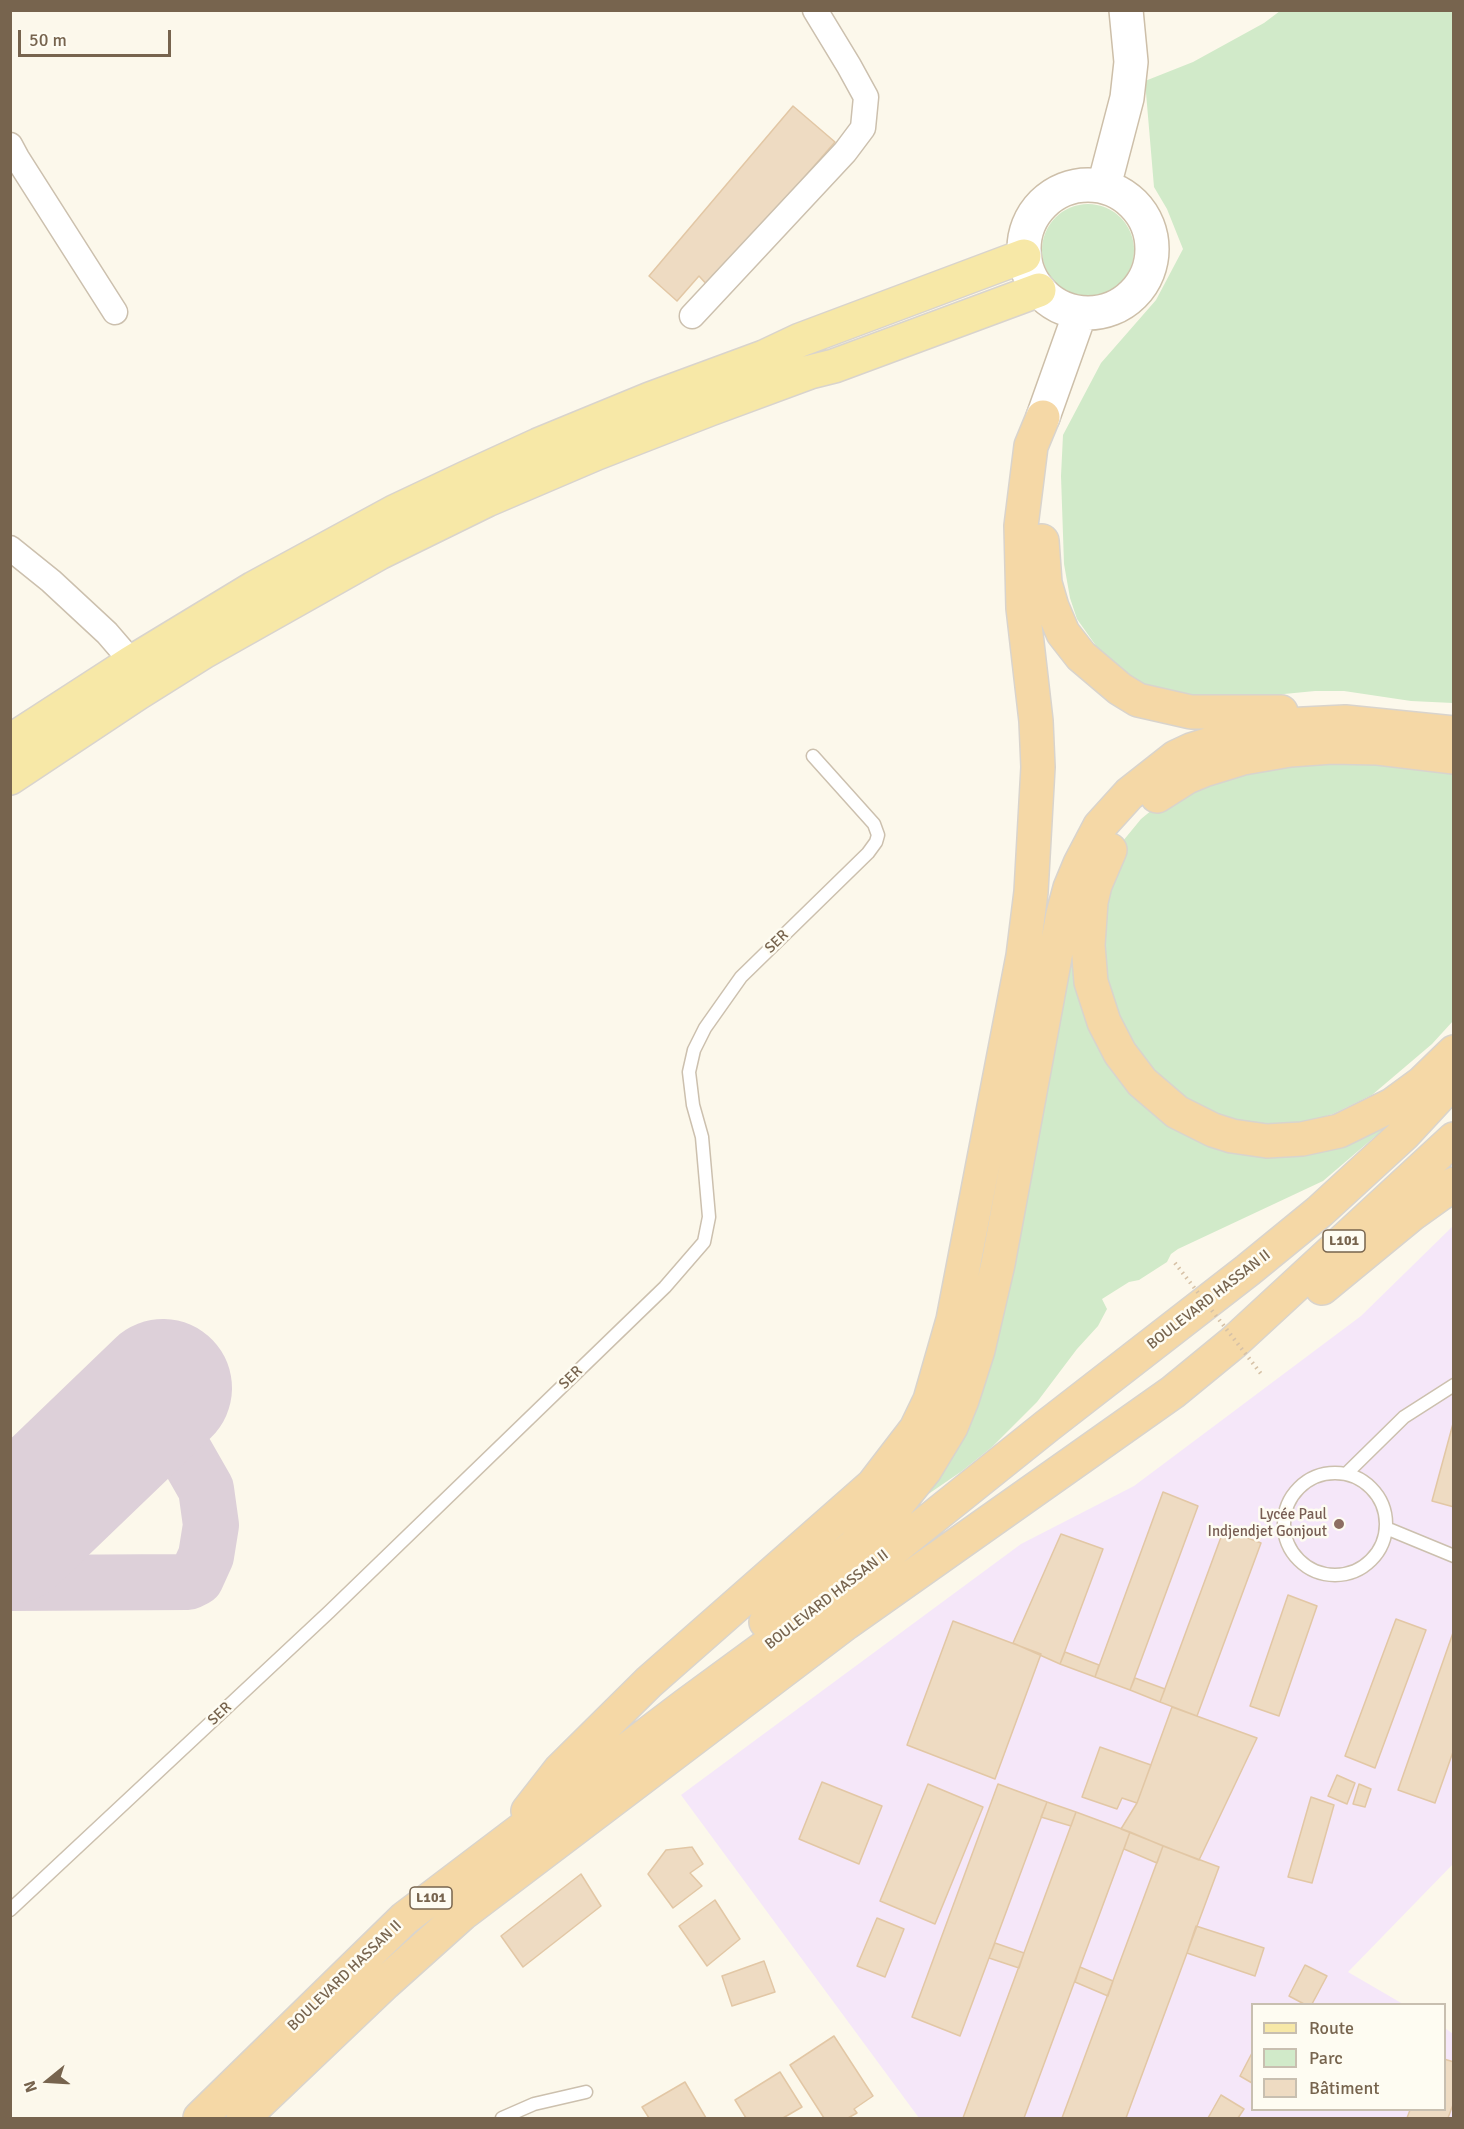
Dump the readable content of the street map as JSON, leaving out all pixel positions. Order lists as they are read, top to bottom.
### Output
{
  "streets": {
    "highway": ["L101", "BOULEVARD HASSAN II"],
    "lane": ["SER"]
  },
  "places": ["Lycée Paul Indjendjet Gonjout"],
  "legend": ["Route", "Parc", "Bâtiment"],
  "scale_bar": "50 m",
  "north": "left"
}
